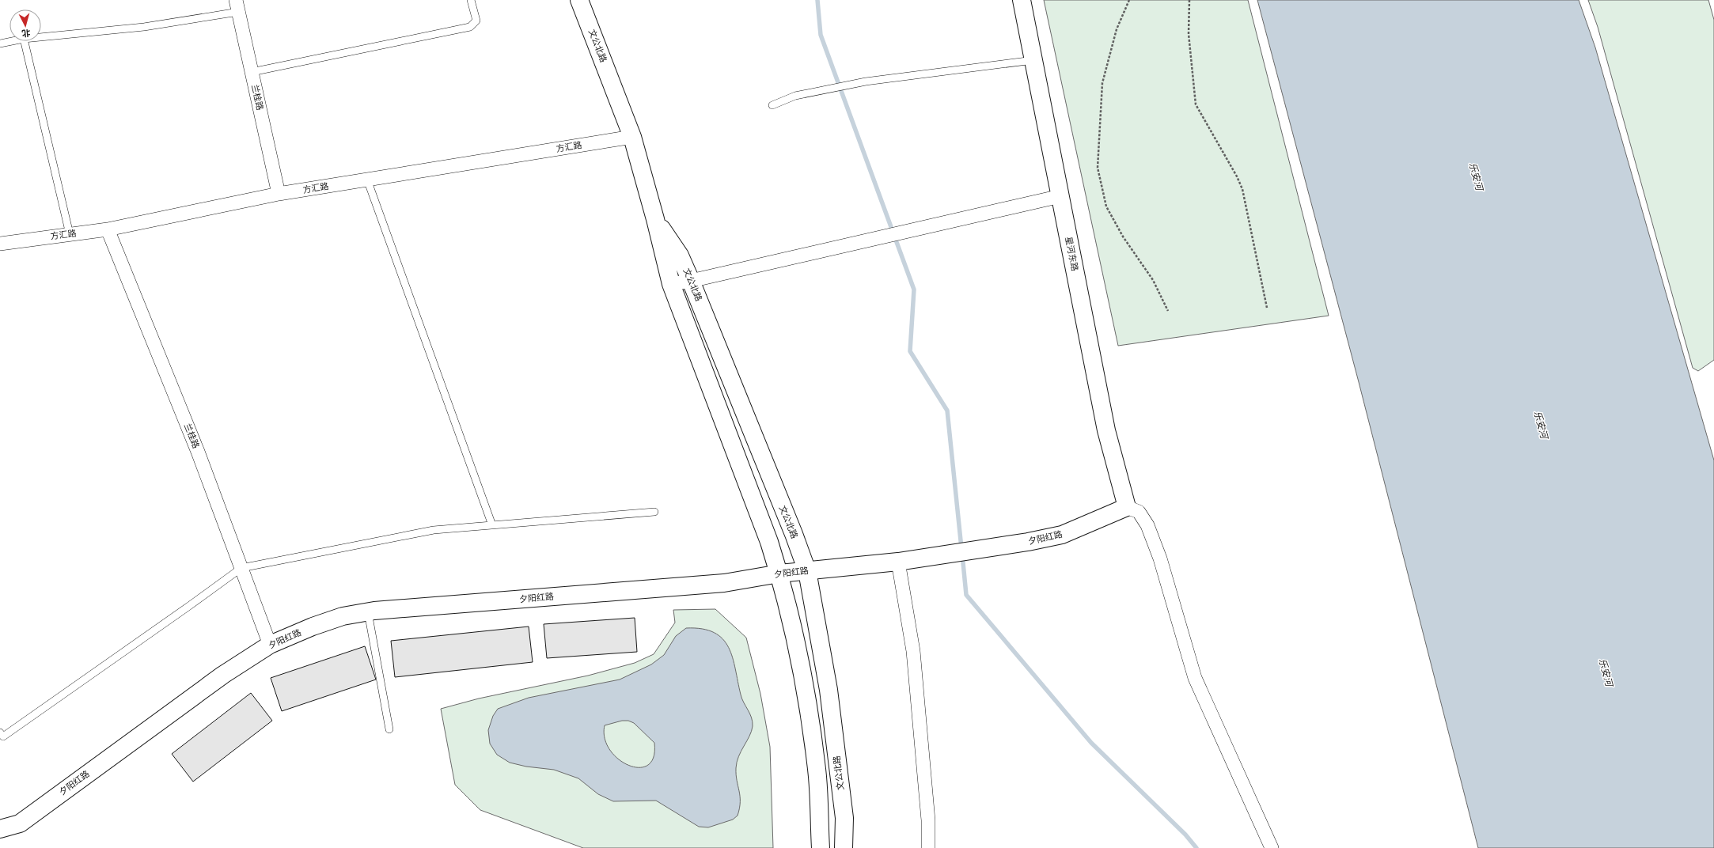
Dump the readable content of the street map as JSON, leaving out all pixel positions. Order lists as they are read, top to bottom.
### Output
{
  "streets": {
    "street": [
      "文公北路",
      "兰桂路",
      "方汇路",
      "星河东路",
      "夕阳红路"
    ]
  },
  "crossings": [
    ["文公北路", "方汇路"],
    ["文公北路", "夕阳红路"],
    ["兰桂路", "方汇路"],
    ["兰桂路", "夕阳红路"],
    ["星河东路", "夕阳红路"]
  ],
  "water": ["乐安河"],
  "north": "bottom"
}
